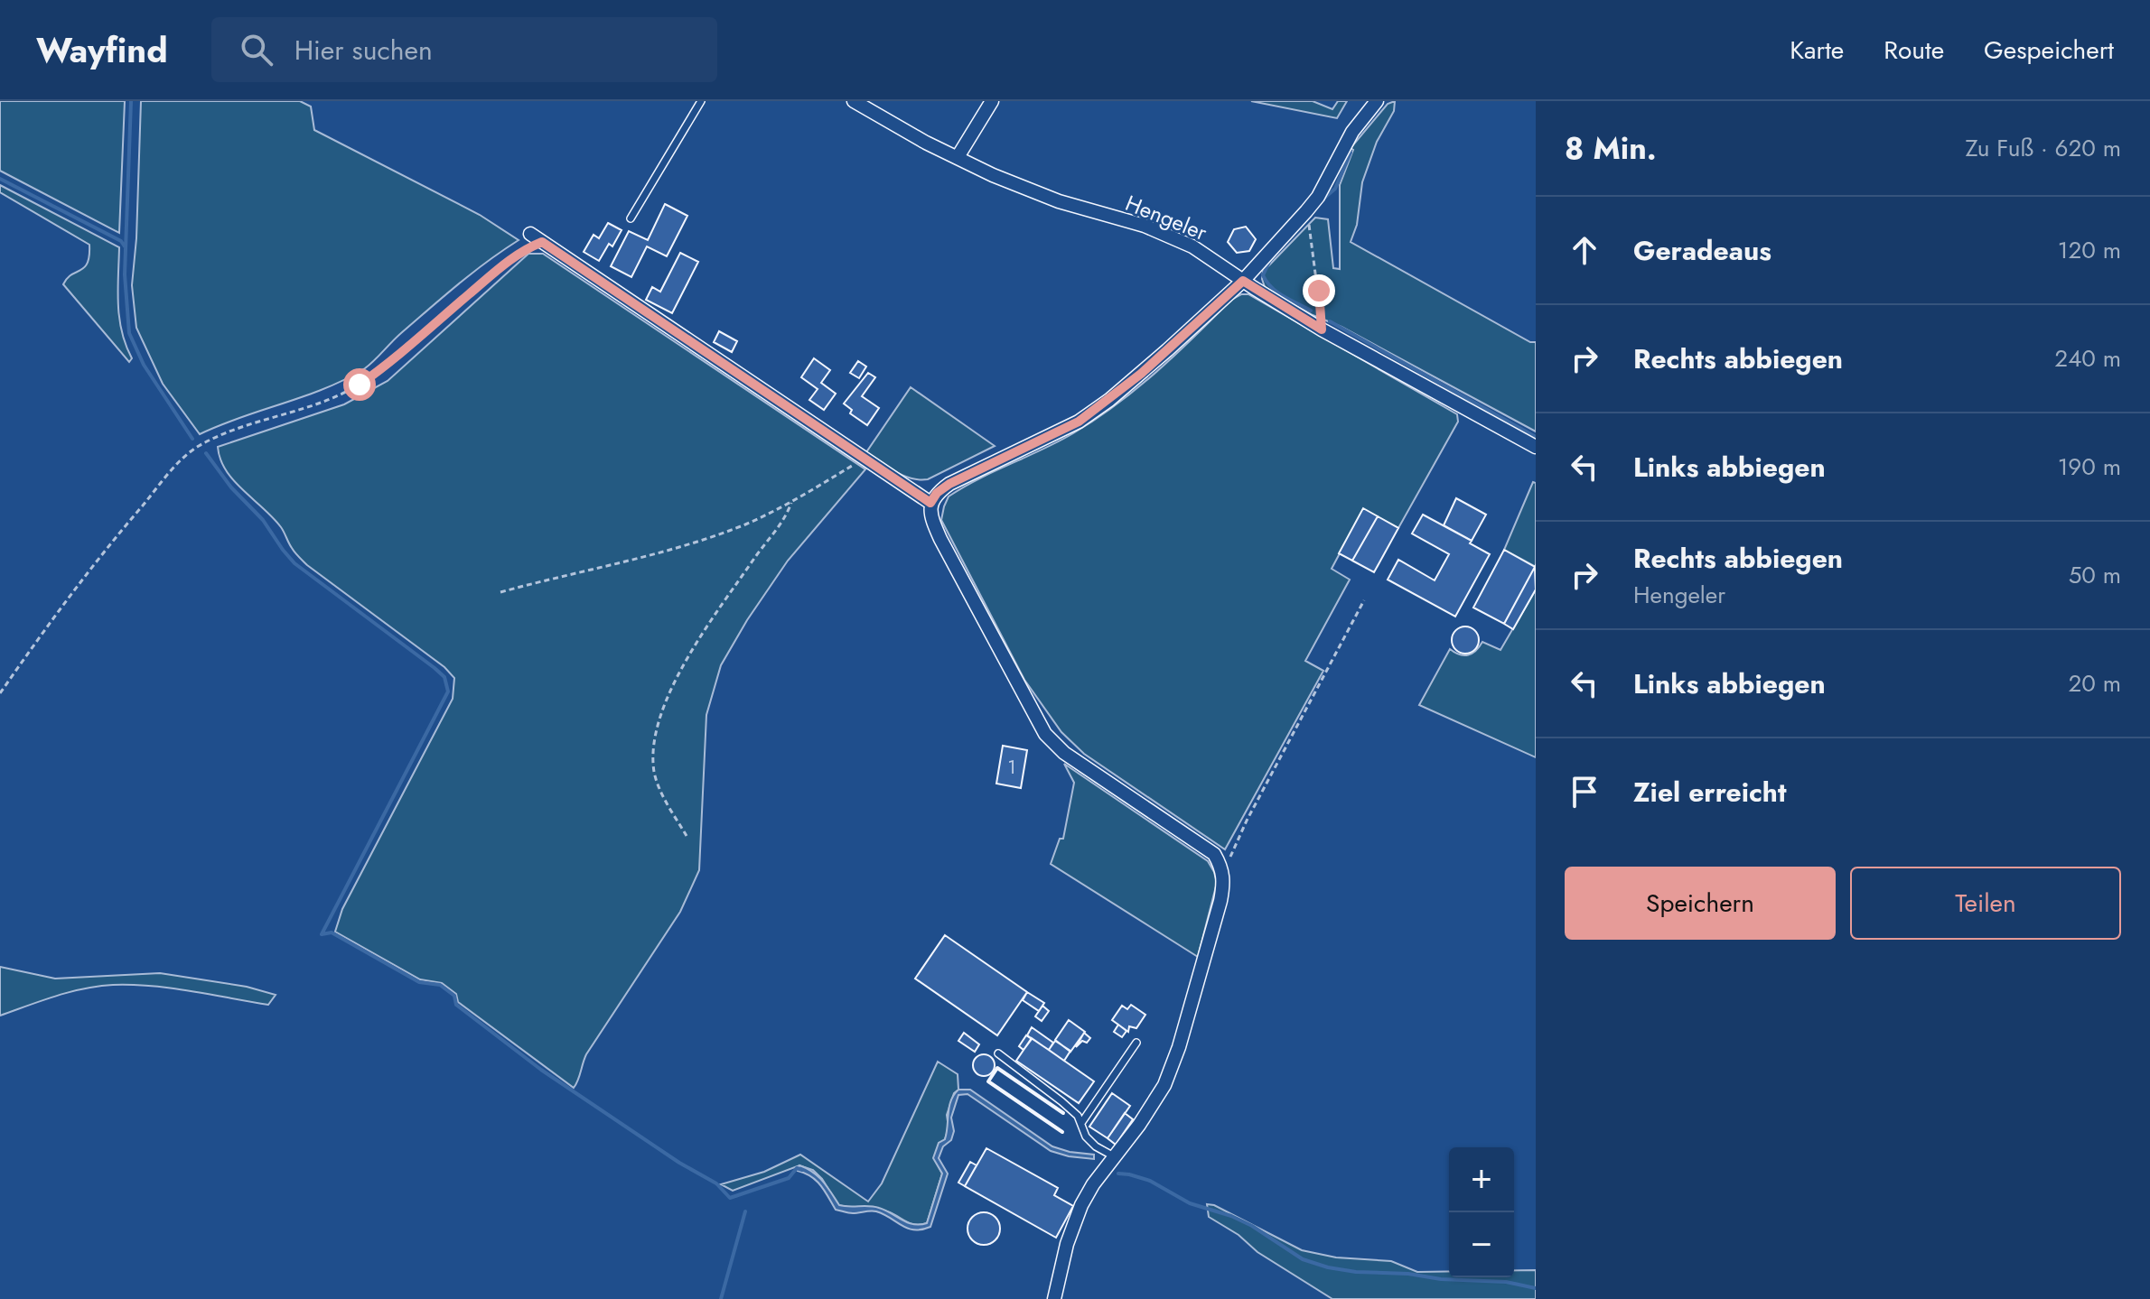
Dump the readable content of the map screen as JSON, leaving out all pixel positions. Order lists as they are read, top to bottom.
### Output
{
  "streets": {
    "street": ["Hengeler"]
  },
  "house_numbers": ["1"],
  "page": {
    "header": "Wayfind",
    "search": "Hier suchen",
    "nav": ["Karte", "Route", "Gespeichert"],
    "heading": ["8 Min.", "Zu Fuß · 620 m"],
    "list": [
      ["Geradeaus", "120 m"],
      ["Rechts abbiegen", "240 m"],
      ["Links abbiegen", "190 m"],
      ["Rechts abbiegen", "Hengeler", "50 m"],
      ["Links abbiegen", "20 m"],
      "Ziel erreicht"
    ],
    "buttons": ["Speichern", "Teilen"],
    "map_buttons": ["+", "−"]
  }
}
